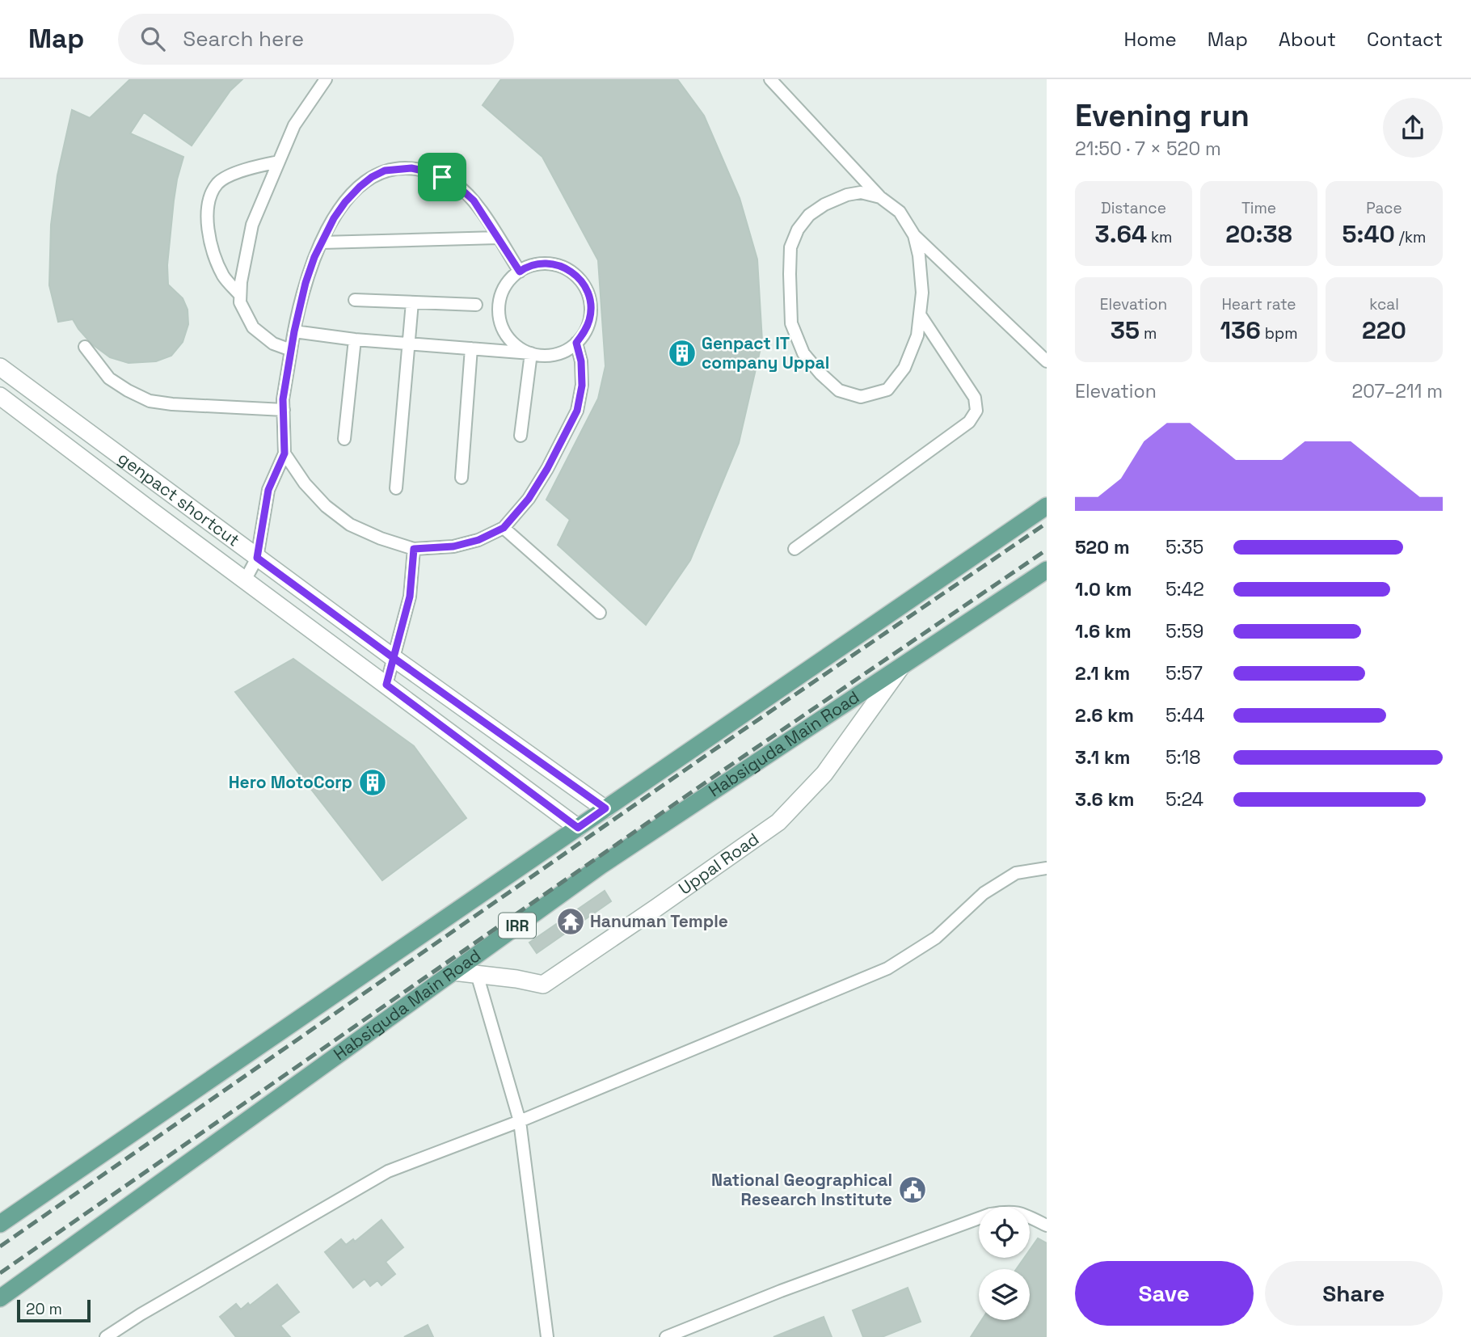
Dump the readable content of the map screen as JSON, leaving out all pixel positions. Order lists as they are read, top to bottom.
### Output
{
  "streets": {
    "main road": ["Habsiguda Main Road", "IRR"],
    "street": ["genpact shortcut", "Uppal Road"]
  },
  "crossings": [
    ["Habsiguda Main Road", "Uppal Road"]
  ],
  "places": {
    "building": ["Genpact IT company Uppal", "Hero MotoCorp"],
    "temple": ["Hanuman Temple"],
    "public building": ["National Geographical Research Institute"]
  },
  "scale_bar": "20 m",
  "page": {
    "header": "Map",
    "search": "Search here",
    "nav": [
      "Home",
      "Map",
      "About",
      "Contact"
    ],
    "heading": ["Evening run", "21:50 · 7 × 520 m"],
    "stats": [
      ["Distance", "3.64 km"],
      ["Time", "20:38"],
      ["Pace", "5:40 /km"],
      ["Elevation", "35 m"],
      ["Heart rate", "136 bpm"],
      ["kcal", "220"]
    ],
    "chart": ["Elevation", "207–211 m"],
    "list": [
      {
        "name": "520 m",
        "note": "5:35"
      },
      {
        "name": "1.0 km",
        "note": "5:42"
      },
      {
        "name": "1.6 km",
        "note": "5:59"
      },
      {
        "name": "2.1 km",
        "note": "5:57"
      },
      {
        "name": "2.6 km",
        "note": "5:44"
      },
      {
        "name": "3.1 km",
        "note": "5:18"
      },
      {
        "name": "3.6 km",
        "note": "5:24"
      }
    ],
    "buttons": ["Save", "Share"],
    "scale": "20 m"
  }
}
